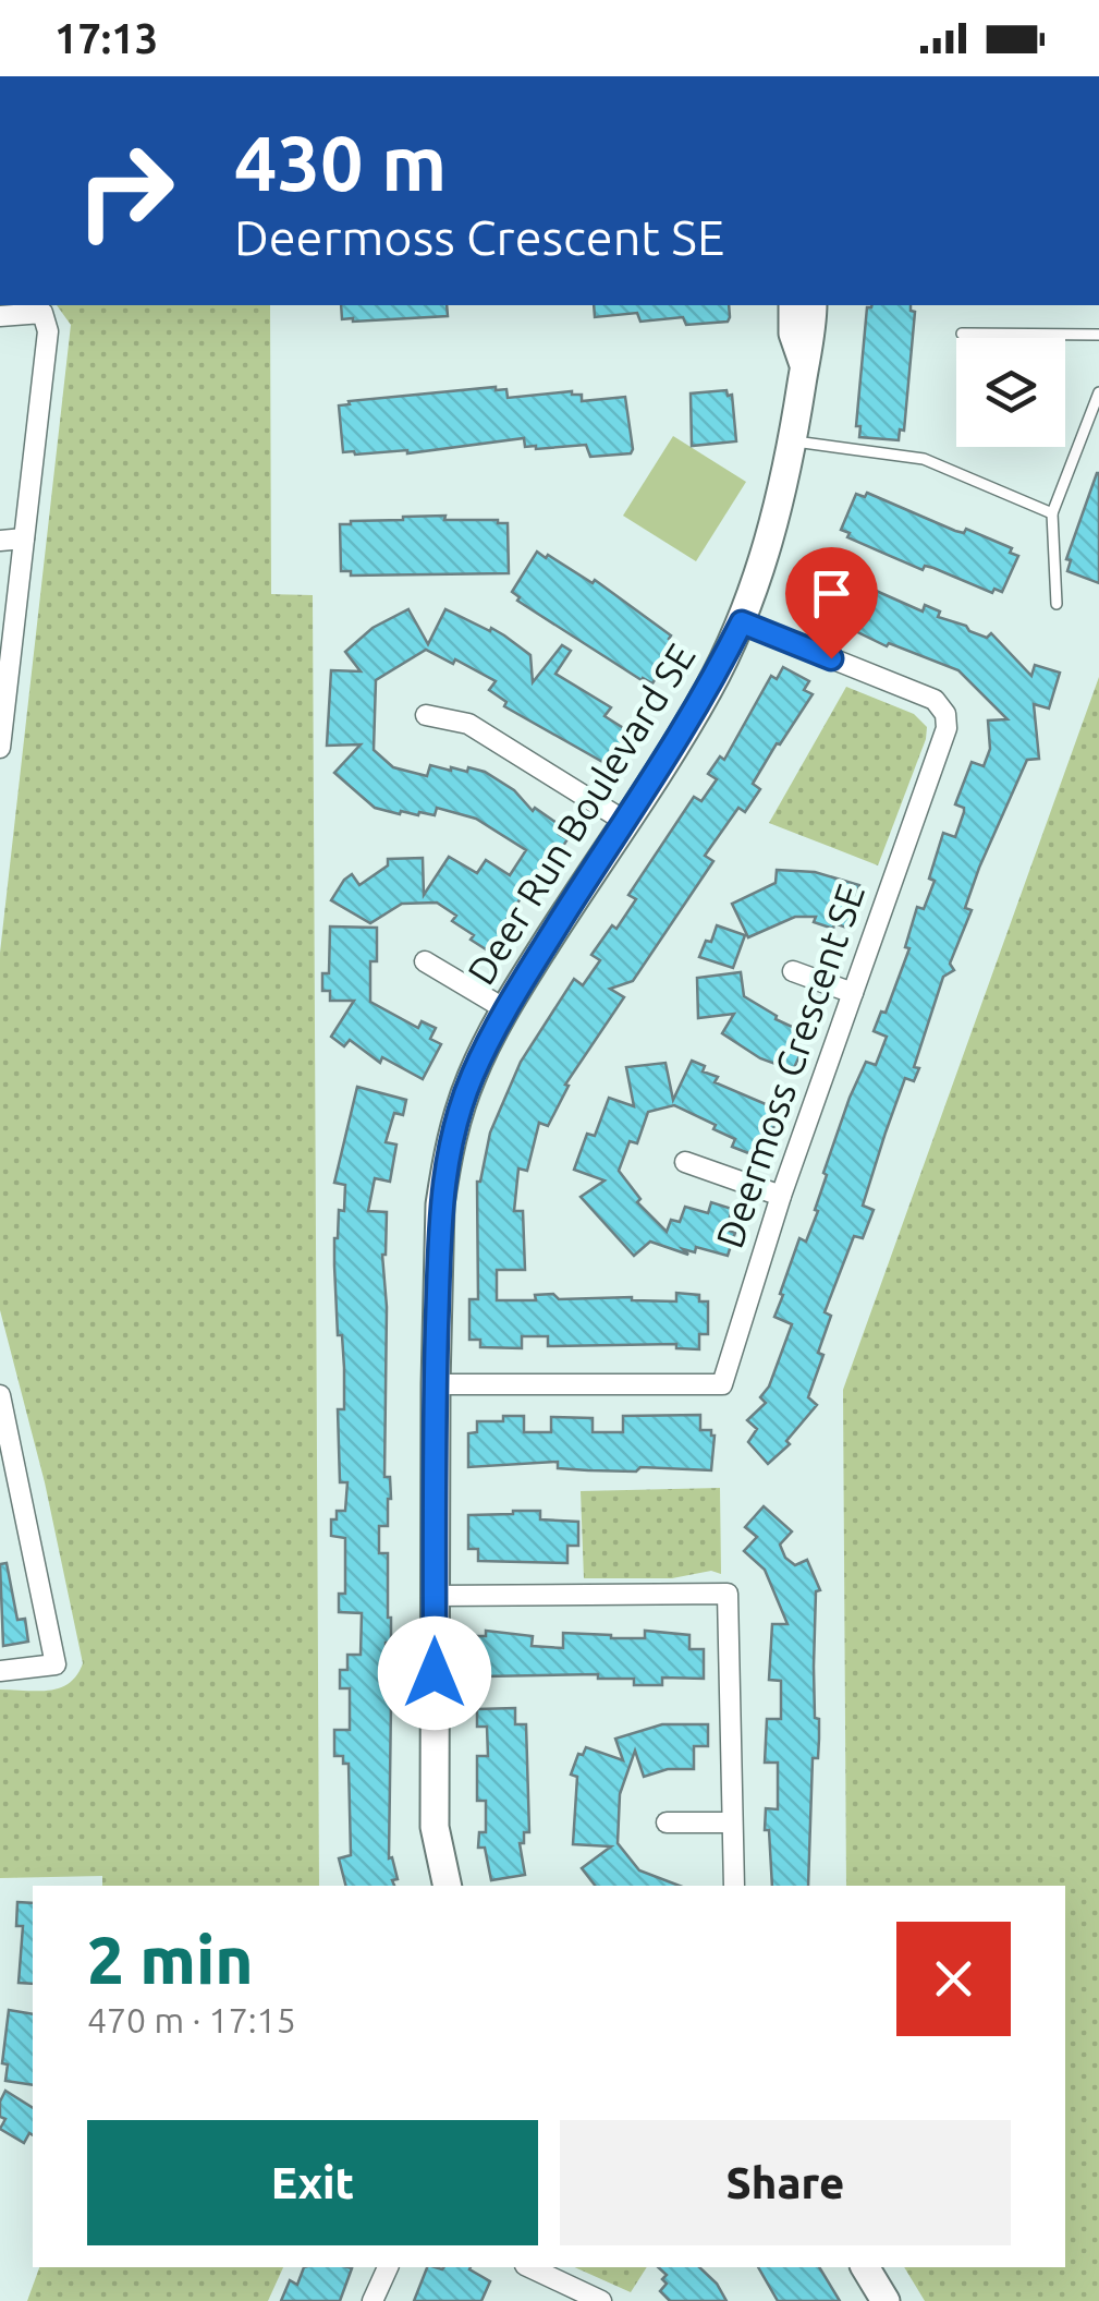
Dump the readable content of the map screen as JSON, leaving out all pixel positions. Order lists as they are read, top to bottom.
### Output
{
  "streets": {
    "street": ["Deer Run Boulevard SE", "Deermoss Crescent SE"]
  },
  "crossings": [
    ["Deer Run Boulevard SE", "Deermoss Crescent SE"]
  ],
  "page": {
    "status": "17:13",
    "turn": ["430 m", "Deermoss Crescent SE"],
    "heading": ["2 min", "470 m · 17:15"],
    "buttons": ["Exit", "Share"]
  }
}
